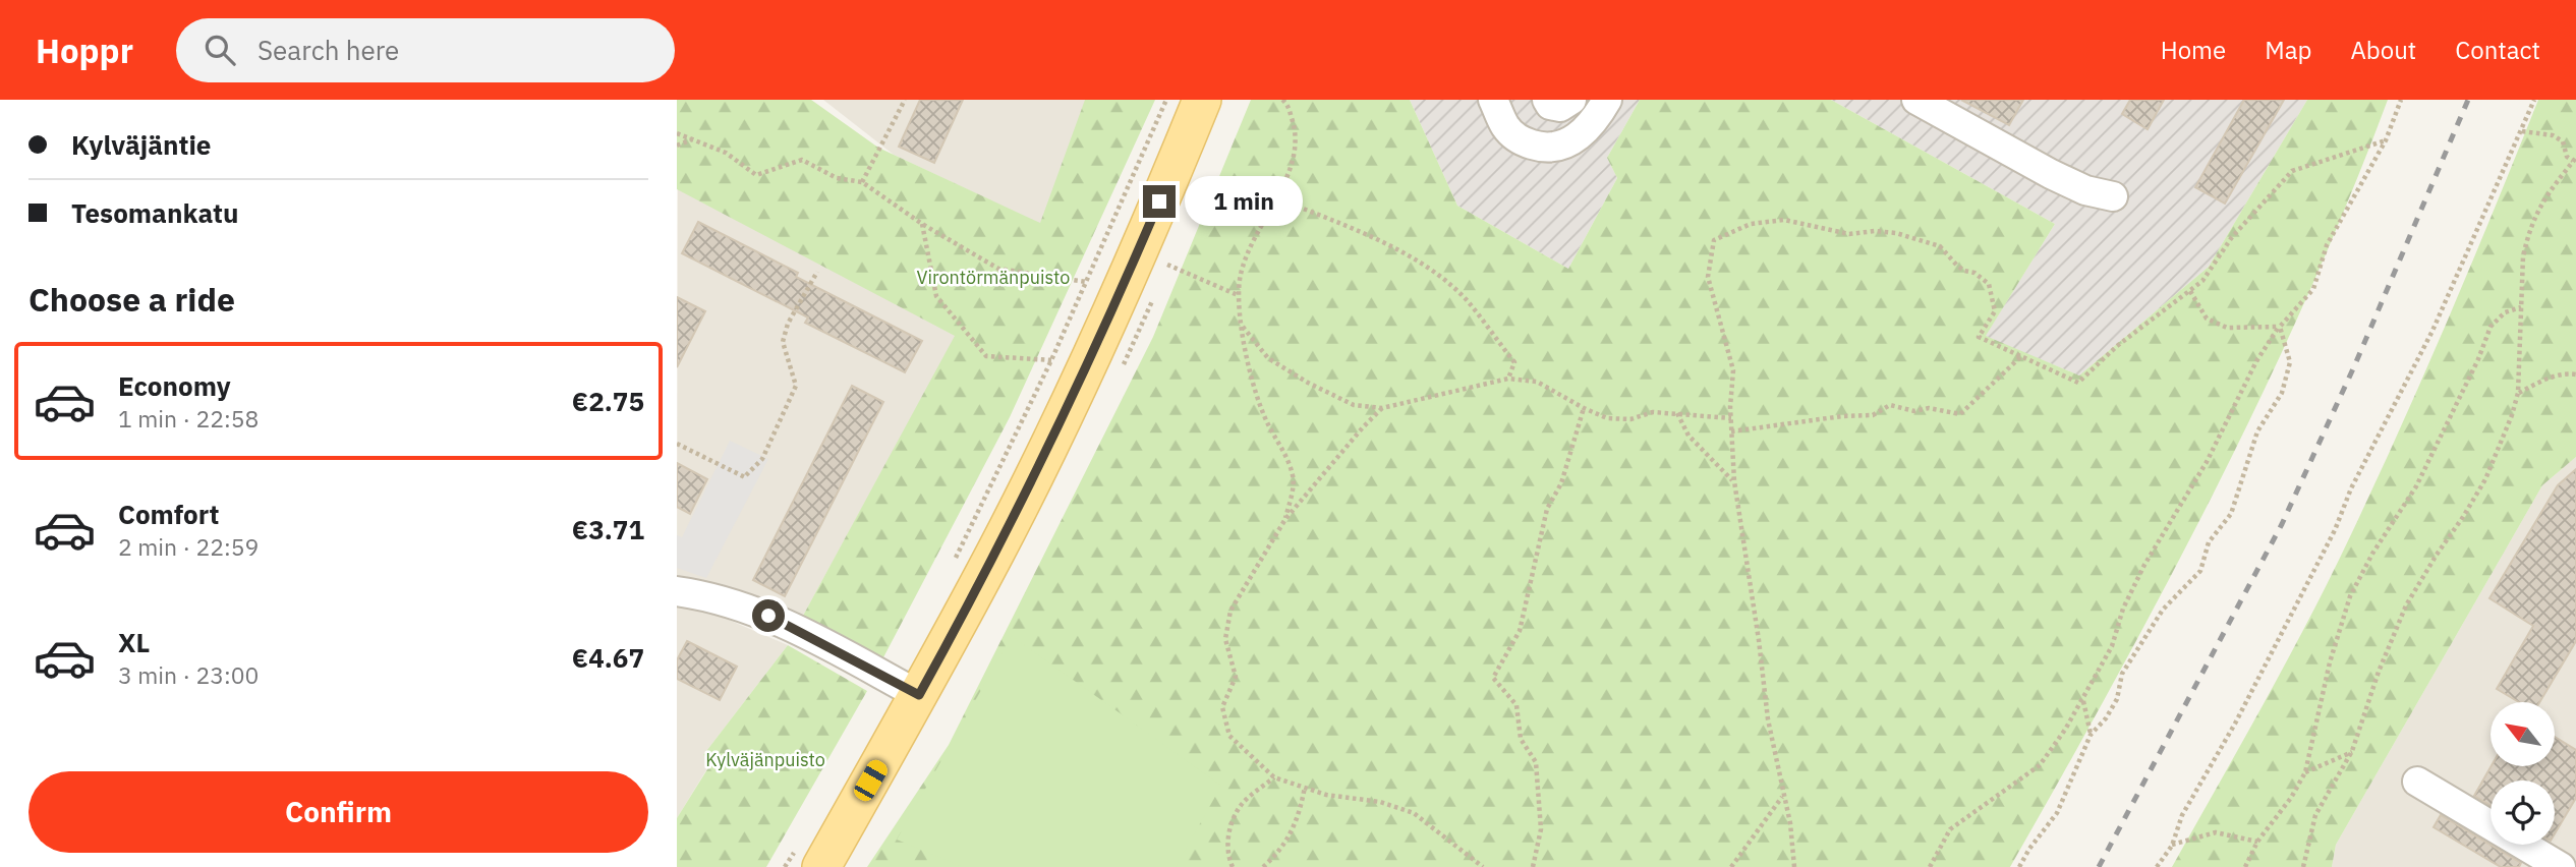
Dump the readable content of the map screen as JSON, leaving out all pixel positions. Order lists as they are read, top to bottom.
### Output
{
  "parks": ["Virontörmänpuisto", "Kylväjänpuisto"],
  "north": "top left",
  "page": {
    "header": "Hoppr",
    "search": "Search here",
    "nav": [
      "Home",
      "Map",
      "About",
      "Contact"
    ],
    "banner": ["Kylväjäntie", "Tesomankatu"],
    "bubble": "1 min",
    "heading": "Choose a ride",
    "list": [
      {
        "name": "Economy",
        "note": "1 min · 22:58",
        "value": "€2.75"
      },
      {
        "name": "Comfort",
        "note": "2 min · 22:59",
        "value": "€3.71"
      },
      {
        "name": "XL",
        "note": "3 min · 23:00",
        "value": "€4.67"
      }
    ],
    "buttons": "Confirm"
  }
}
